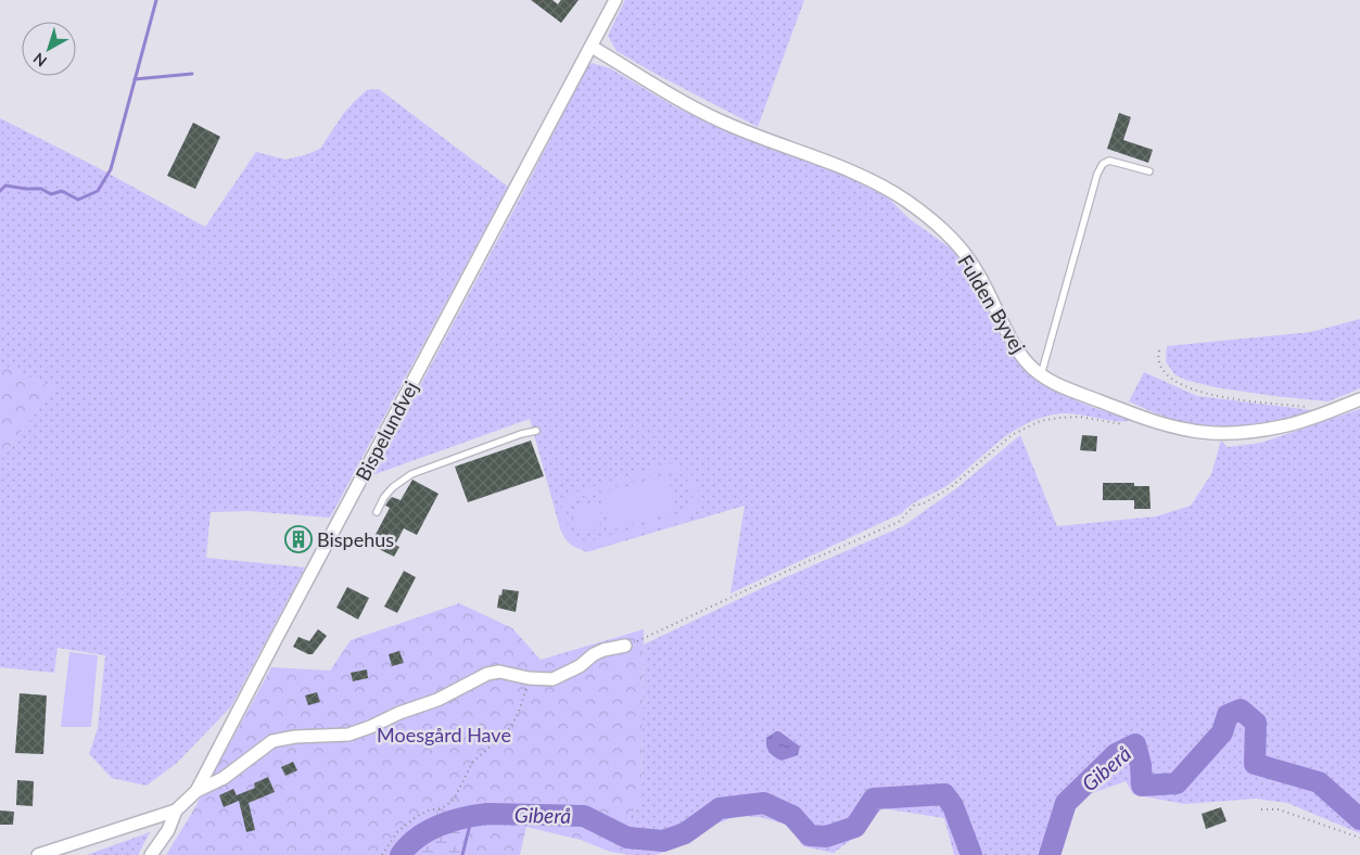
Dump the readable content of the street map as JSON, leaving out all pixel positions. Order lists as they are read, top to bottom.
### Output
{
  "streets": {
    "street": ["Fulden Byvej", "Bispelundvej"]
  },
  "crossings": [
    ["Fulden Byvej", "Bispelundvej"]
  ],
  "water": ["Giberå"],
  "parks": ["Moesgård Have"],
  "places": {
    "building": ["Bispehus"]
  },
  "north": "bottom left"
}
